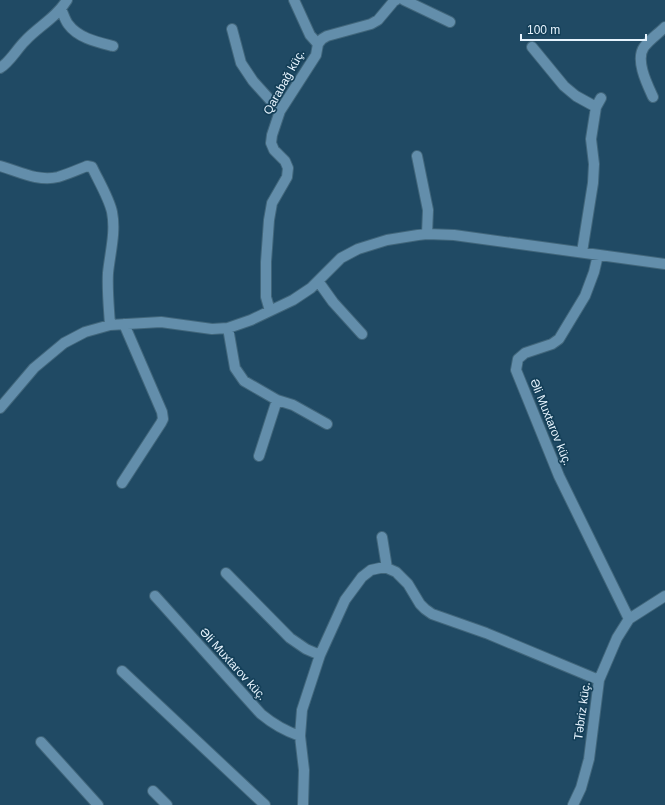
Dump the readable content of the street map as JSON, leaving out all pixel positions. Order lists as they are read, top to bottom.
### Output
{
  "streets": {
    "street": ["Qarabağ küç.", "Əli Muxtarov küç.", "Təbriz küç."]
  },
  "crossings": [
    ["Əli Muxtarov küç.", "Təbriz küç."]
  ],
  "scale_bar": "100 m"
}
